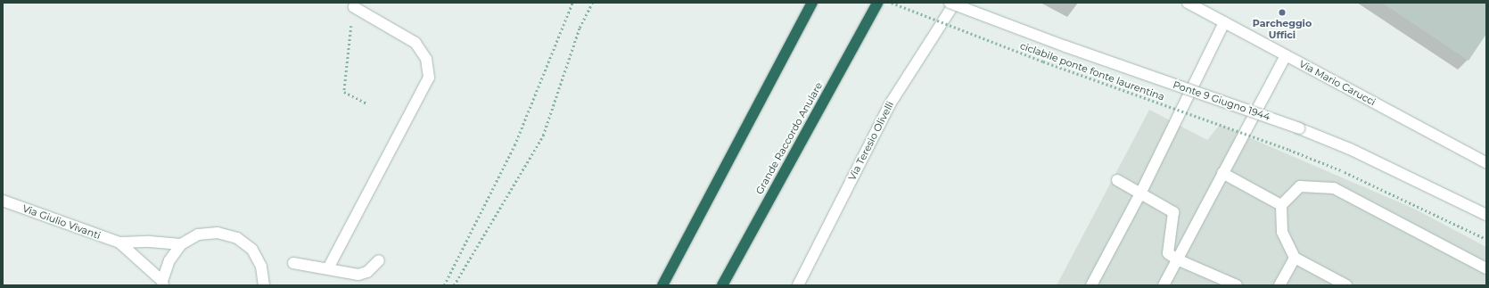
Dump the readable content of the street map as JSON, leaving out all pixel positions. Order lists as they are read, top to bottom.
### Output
{
  "streets": {
    "highway": ["Grande Raccordo Anulare"],
    "street": [
      "Via Mario Carucci",
      "Ponte 9 Giugno 1944",
      "Via Teresio Olivelli",
      "Via Giulio Vivanti"
    ],
    "path": ["ciclabile ponte fonte laurentina"]
  },
  "places": ["Parcheggio Uffici"]
}
